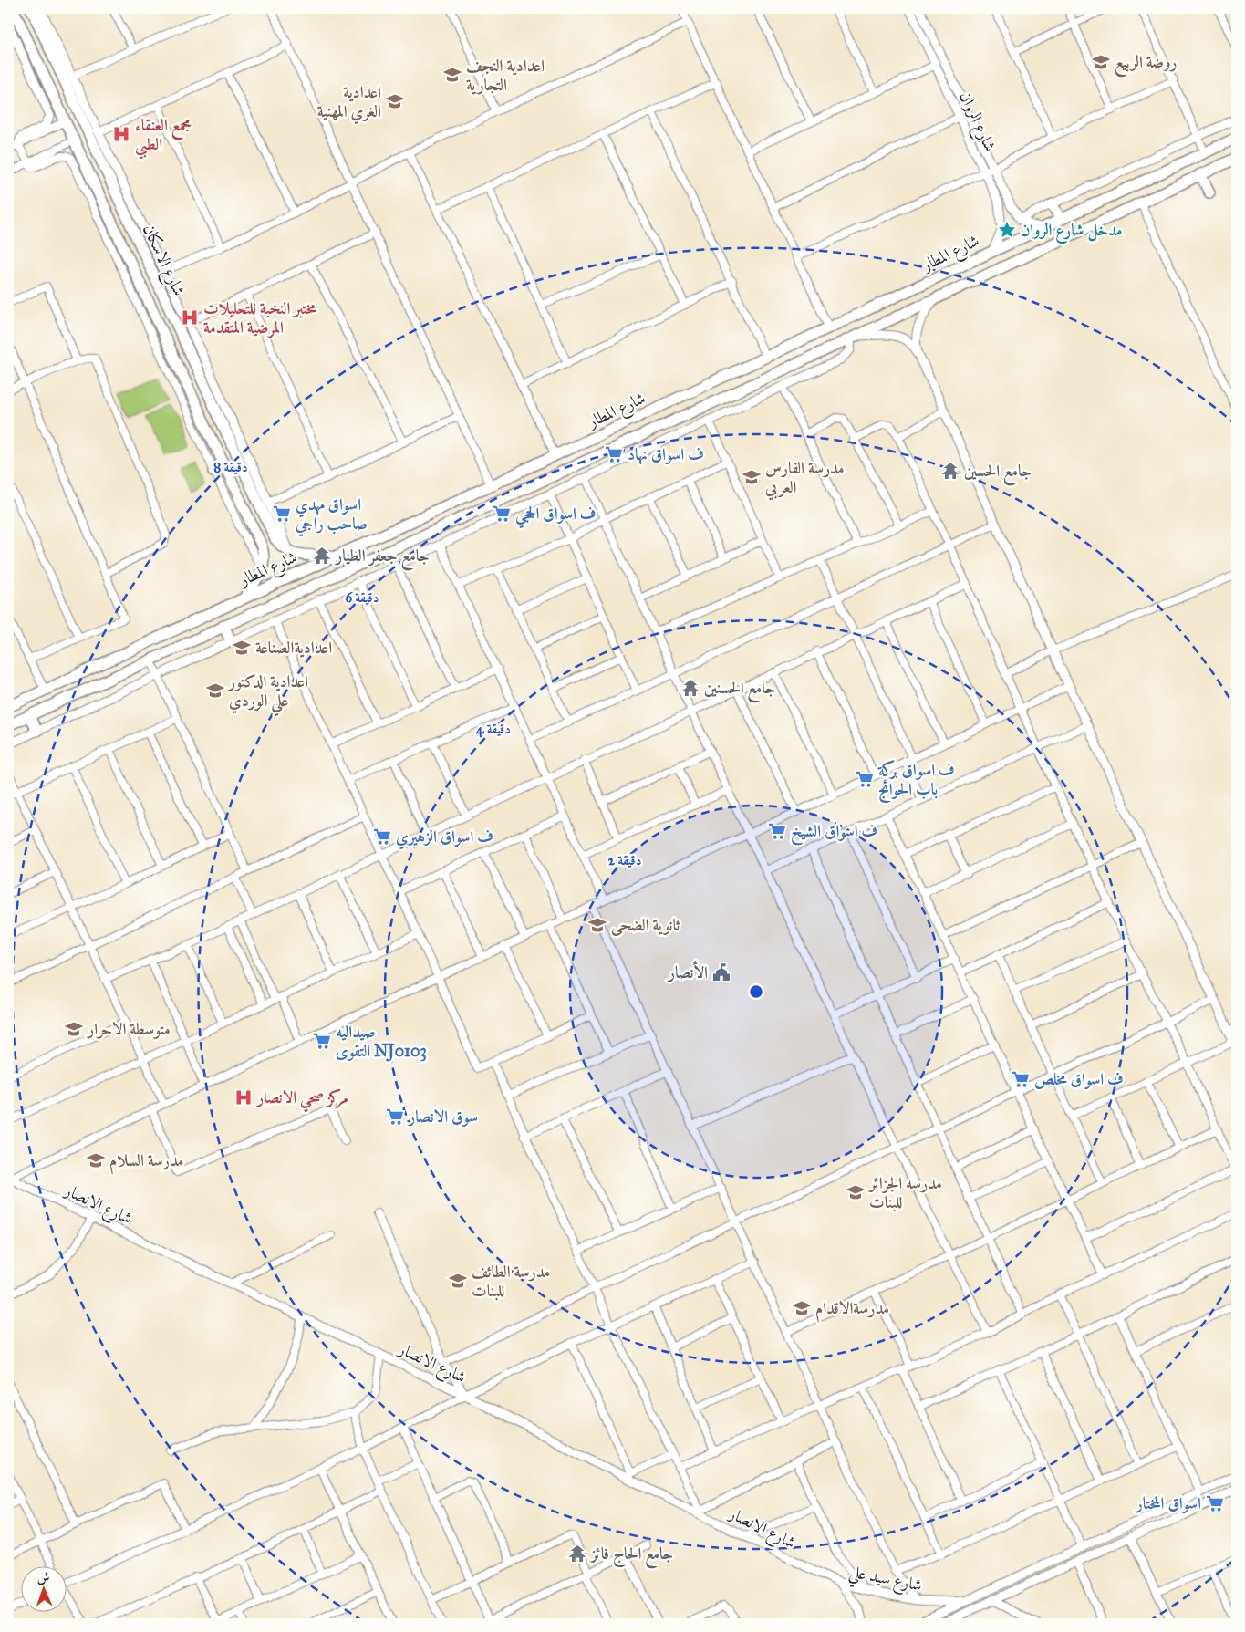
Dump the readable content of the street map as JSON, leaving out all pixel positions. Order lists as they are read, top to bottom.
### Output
{
  "streets": {
    "main road": ["شارع المطار", "شارع الاسكان"],
    "street": ["شارع الروان", "شارع الانصار", "شارع سيد علي"]
  },
  "crossings": [
    ["شارع الروان", "شارع المطار"],
    ["شارع الانصار", "شارع سيد علي"]
  ],
  "places": {
    "school or university": [
      "روضة الربيع",
      "اعدادية النجف التجارية",
      "اعدادية الغري المهنية",
      "مدرسة الفارس العربي",
      "اعداديةالصناعة",
      "اعدادية الدكتور علي الوردي",
      "ثانوية الضحى",
      "متوسطة الاحرار",
      "مدرسة السلام",
      "مدرسه الجزائر للبنات",
      "مدرسة الطائف للبنات",
      "مدرسةالاقدام"
    ],
    "hospital": ["مجمع العنقاء الطبي", "مختبر النخبة للتحليلات المرضية المتقدمة", "مركز صحي الانصار"],
    "place": ["مدخل شارع الروان"],
    "supermarket": [
      "ف اسواق نهاد",
      "اسواق مهدي صاحب راجي",
      "ف اسواق الحجي",
      "ف اسواق بركة باب الحوائج",
      "ف اسواق الشيخ",
      "ف اسواق الزهيري",
      "صيداليه التقوى NJ0103",
      "ف اسواق مخلص",
      "سوق الانصار",
      "اسواق المختار"
    ],
    "temple": [
      "جامع الحسين",
      "جامع جعفر الطيار",
      "جامع الحسنين",
      "جامع الحاج فائز"
    ],
    "public building": ["الأنصار"]
  },
  "north": "top",
  "rings": [
    "8 دقيقة",
    "6 دقيقة",
    "4 دقيقة",
    "2 دقيقة"
  ]
}
